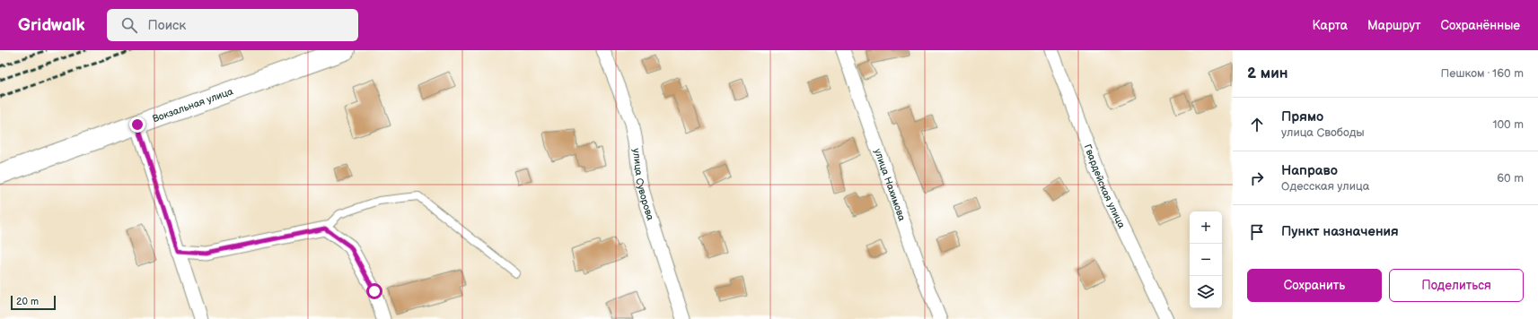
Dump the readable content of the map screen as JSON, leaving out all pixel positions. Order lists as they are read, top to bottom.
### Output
{
  "streets": {
    "main road": ["Вокзальная улица"],
    "street": ["улица Суворова", "улица Нахимова", "Гвардейская улица"]
  },
  "scale_bar": "20 m",
  "page": {
    "header": "Gridwalk",
    "search": "Поиск",
    "nav": ["Карта", "Маршрут", "Сохранённые"],
    "heading": ["2 мин", "Пешком · 160 m"],
    "list": [
      ["Прямо", "улица Свободы", "100 m"],
      ["Направо", "Одесская улица", "60 m"],
      "Пункт назначения"
    ],
    "map_buttons": ["+", "−"],
    "buttons": ["Сохранить", "Поделиться"],
    "scale": "20 m"
  }
}
